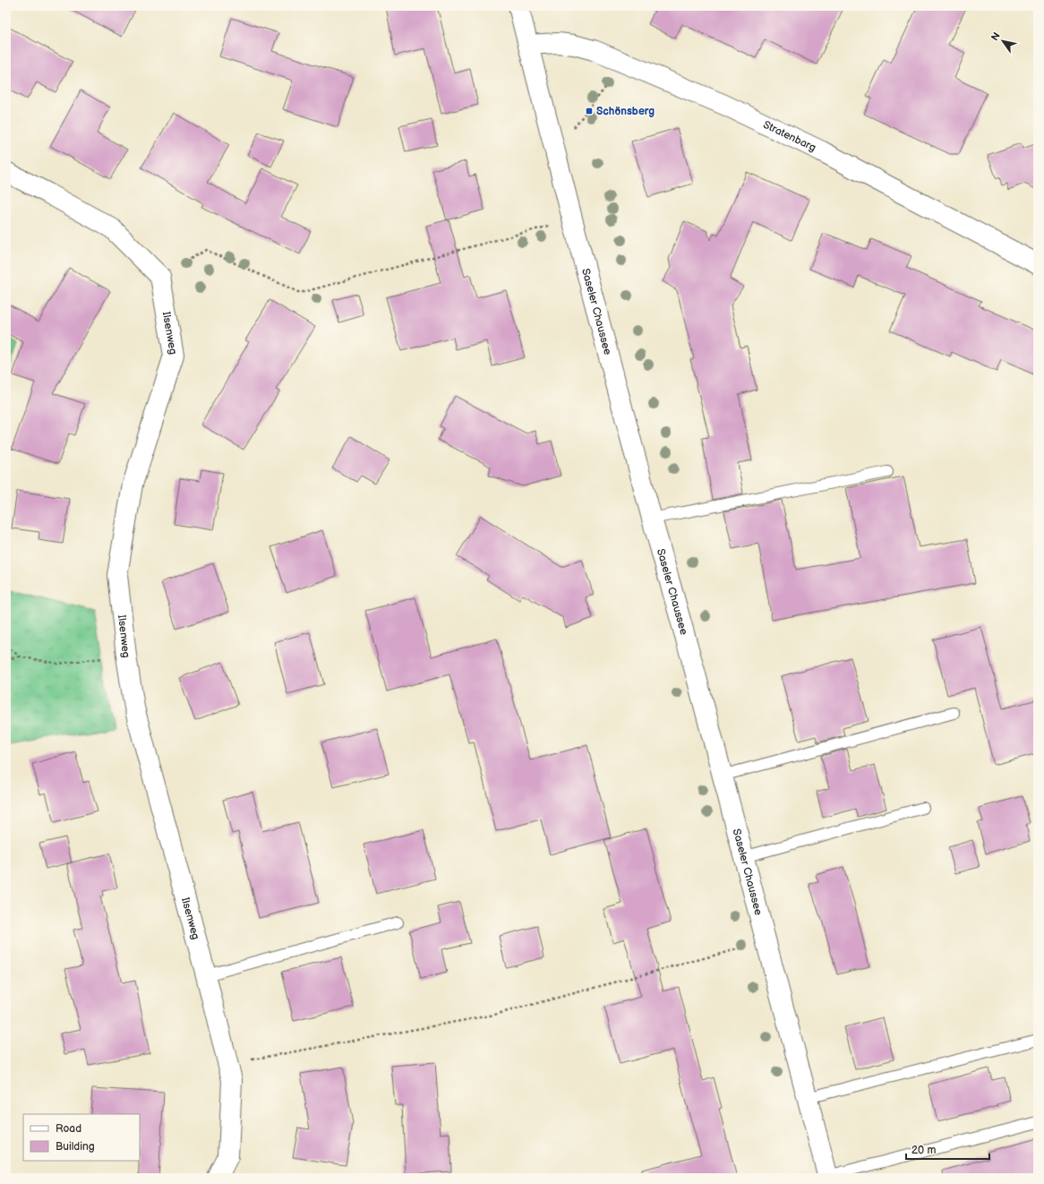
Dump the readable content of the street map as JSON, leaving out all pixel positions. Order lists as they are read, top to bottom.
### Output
{
  "streets": {
    "street": ["Stratenbarg", "Saseler Chaussee", "Ilsenweg"]
  },
  "crossings": [
    ["Stratenbarg", "Saseler Chaussee"]
  ],
  "places": {
    "transit": ["Schönsberg"]
  },
  "legend": ["Road", "Building"],
  "scale_bar": "20 m",
  "north": "top left"
}
